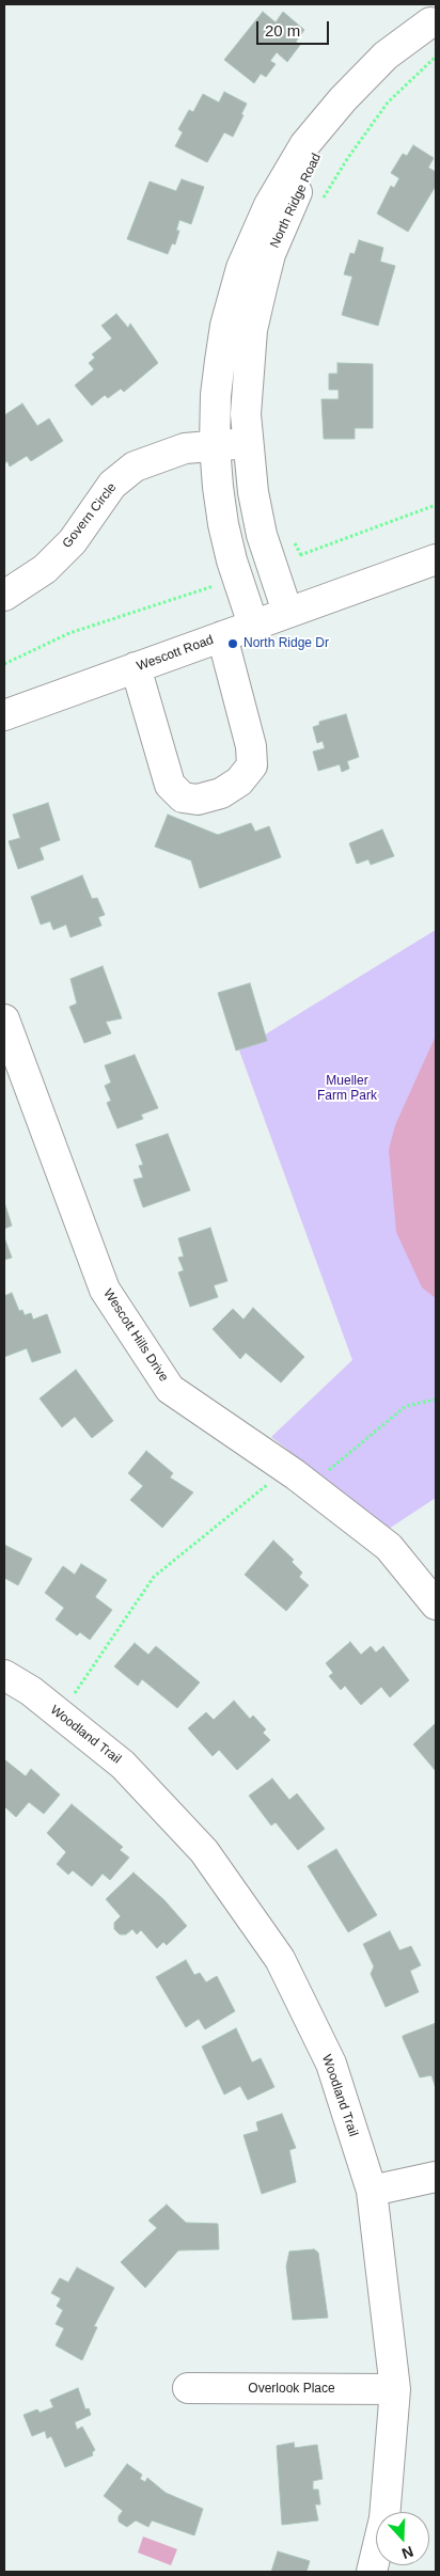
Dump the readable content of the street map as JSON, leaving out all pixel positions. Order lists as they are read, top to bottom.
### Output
{
  "streets": {
    "street": [
      "North Ridge Road",
      "Govern Circle",
      "Wescott Road",
      "Wescott Hills Drive",
      "Woodland Trail",
      "Overlook Place"
    ]
  },
  "crossings": [
    ["North Ridge Road", "Govern Circle"],
    ["North Ridge Road", "Wescott Road"],
    ["Woodland Trail", "Overlook Place"]
  ],
  "parks": ["Mueller Farm Park"],
  "places": ["North Ridge Dr"],
  "scale_bar": "20 m",
  "north": "bottom"
}
